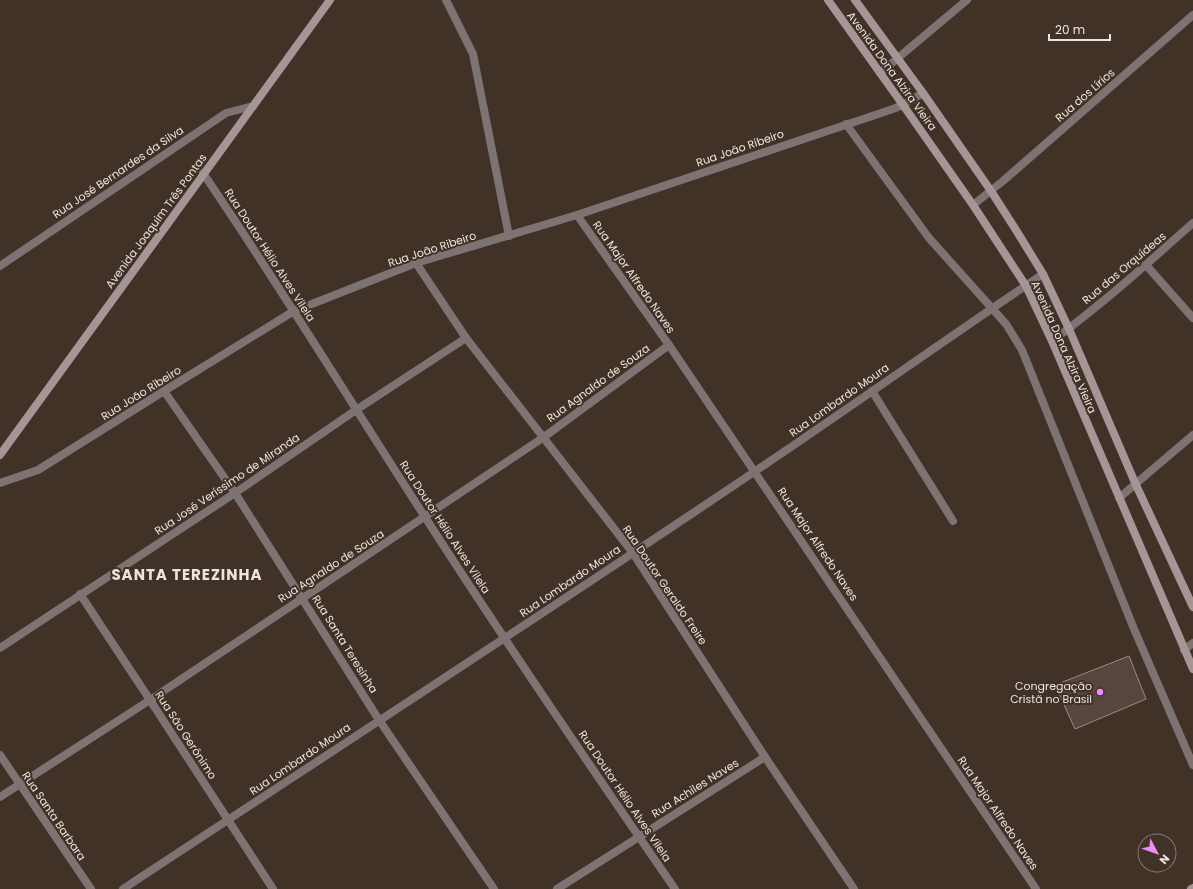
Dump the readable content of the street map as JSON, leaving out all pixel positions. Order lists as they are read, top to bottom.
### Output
{
  "streets": {
    "street": [
      "Avenida Dona Alzira Vieira",
      "Rua dos Lírios",
      "Rua João Ribeiro",
      "Rua José Bernardes da Silva",
      "Avenida Joaquim Três Pontas",
      "Rua Doutor Hélio Alves Vilela",
      "Rua das Orquídeas",
      "Rua Major Alfredo Naves",
      "Rua Agnaldo de Souza",
      "Rua Lombardo Moura",
      "Rua José Veríssimo de Miranda",
      "Rua Doutor Geraldo Freire",
      "Rua Santa Teresinha",
      "Rua São Gerônimo",
      "Rua Achiles Naves",
      "Rua Santa Barbara"
    ]
  },
  "crossings": [
    ["Avenida Dona Alzira Vieira", "Rua dos Lírios"],
    ["Avenida Dona Alzira Vieira", "Rua João Ribeiro"],
    ["Avenida Dona Alzira Vieira", "Rua das Orquídeas"],
    ["Avenida Dona Alzira Vieira", "Rua Lombardo Moura"],
    ["Rua João Ribeiro", "Rua Doutor Hélio Alves Vilela"],
    ["Rua João Ribeiro", "Rua Major Alfredo Naves"],
    ["Rua João Ribeiro", "Rua Doutor Geraldo Freire"],
    ["Rua João Ribeiro", "Rua Santa Teresinha"],
    ["Rua José Bernardes da Silva", "Avenida Joaquim Três Pontas"],
    ["Avenida Joaquim Três Pontas", "Rua Doutor Hélio Alves Vilela"],
    ["Rua Doutor Hélio Alves Vilela", "Rua Agnaldo de Souza"],
    ["Rua Doutor Hélio Alves Vilela", "Rua Lombardo Moura"],
    ["Rua Doutor Hélio Alves Vilela", "Rua José Veríssimo de Miranda"],
    ["Rua Doutor Hélio Alves Vilela", "Rua Achiles Naves"],
    ["Rua Major Alfredo Naves", "Rua Agnaldo de Souza"],
    ["Rua Major Alfredo Naves", "Rua Lombardo Moura"],
    ["Rua Agnaldo de Souza", "Rua Doutor Geraldo Freire"],
    ["Rua Agnaldo de Souza", "Rua Santa Teresinha"],
    ["Rua Agnaldo de Souza", "Rua São Gerônimo"],
    ["Rua Agnaldo de Souza", "Rua Santa Barbara"],
    ["Rua Lombardo Moura", "Rua Doutor Geraldo Freire"],
    ["Rua Lombardo Moura", "Rua Santa Teresinha"],
    ["Rua Lombardo Moura", "Rua São Gerônimo"],
    ["Rua José Veríssimo de Miranda", "Rua Doutor Geraldo Freire"],
    ["Rua José Veríssimo de Miranda", "Rua Santa Teresinha"],
    ["Rua José Veríssimo de Miranda", "Rua São Gerônimo"],
    ["Rua Doutor Geraldo Freire", "Rua Achiles Naves"]
  ],
  "districts": ["SANTA TEREZINHA"],
  "places": ["Congregação Cristã no Brasil"],
  "scale_bar": "20 m",
  "north": "bottom right"
}
